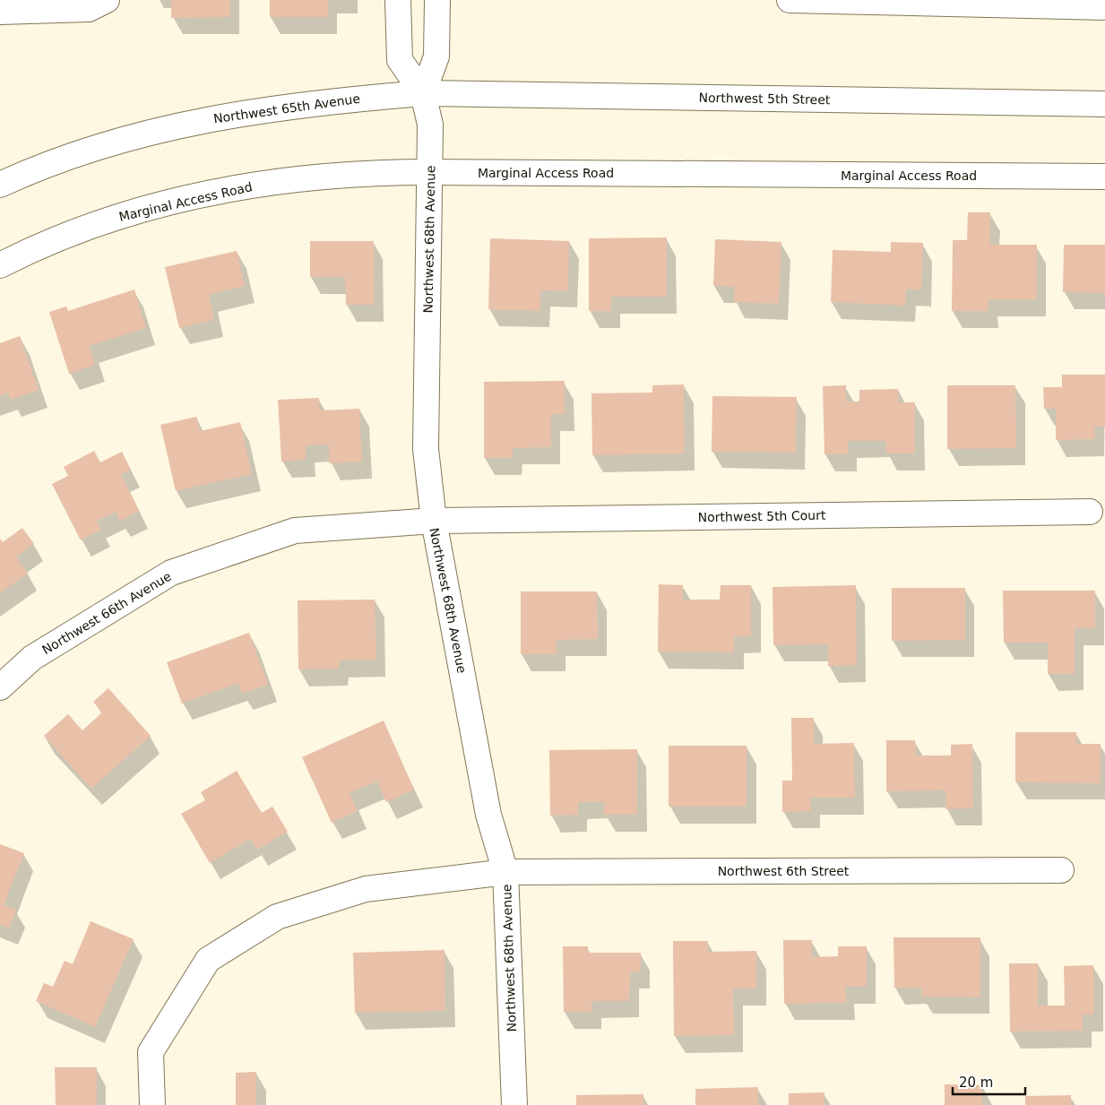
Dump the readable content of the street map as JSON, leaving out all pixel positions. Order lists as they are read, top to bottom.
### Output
{
  "streets": {
    "street": [
      "Northwest 5th Street",
      "Northwest 65th Avenue",
      "Marginal Access Road",
      "Northwest 68th Avenue",
      "Northwest 5th Court",
      "Northwest 66th Avenue",
      "Northwest 6th Street"
    ]
  },
  "crossings": [
    ["Northwest 5th Street", "Northwest 65th Avenue"],
    ["Northwest 5th Street", "Northwest 68th Avenue"],
    ["Northwest 65th Avenue", "Northwest 68th Avenue"],
    ["Marginal Access Road", "Northwest 68th Avenue"],
    ["Northwest 68th Avenue", "Northwest 5th Court"],
    ["Northwest 68th Avenue", "Northwest 66th Avenue"],
    ["Northwest 68th Avenue", "Northwest 6th Street"],
    ["Northwest 5th Court", "Northwest 66th Avenue"]
  ],
  "scale_bar": "20 m"
}
